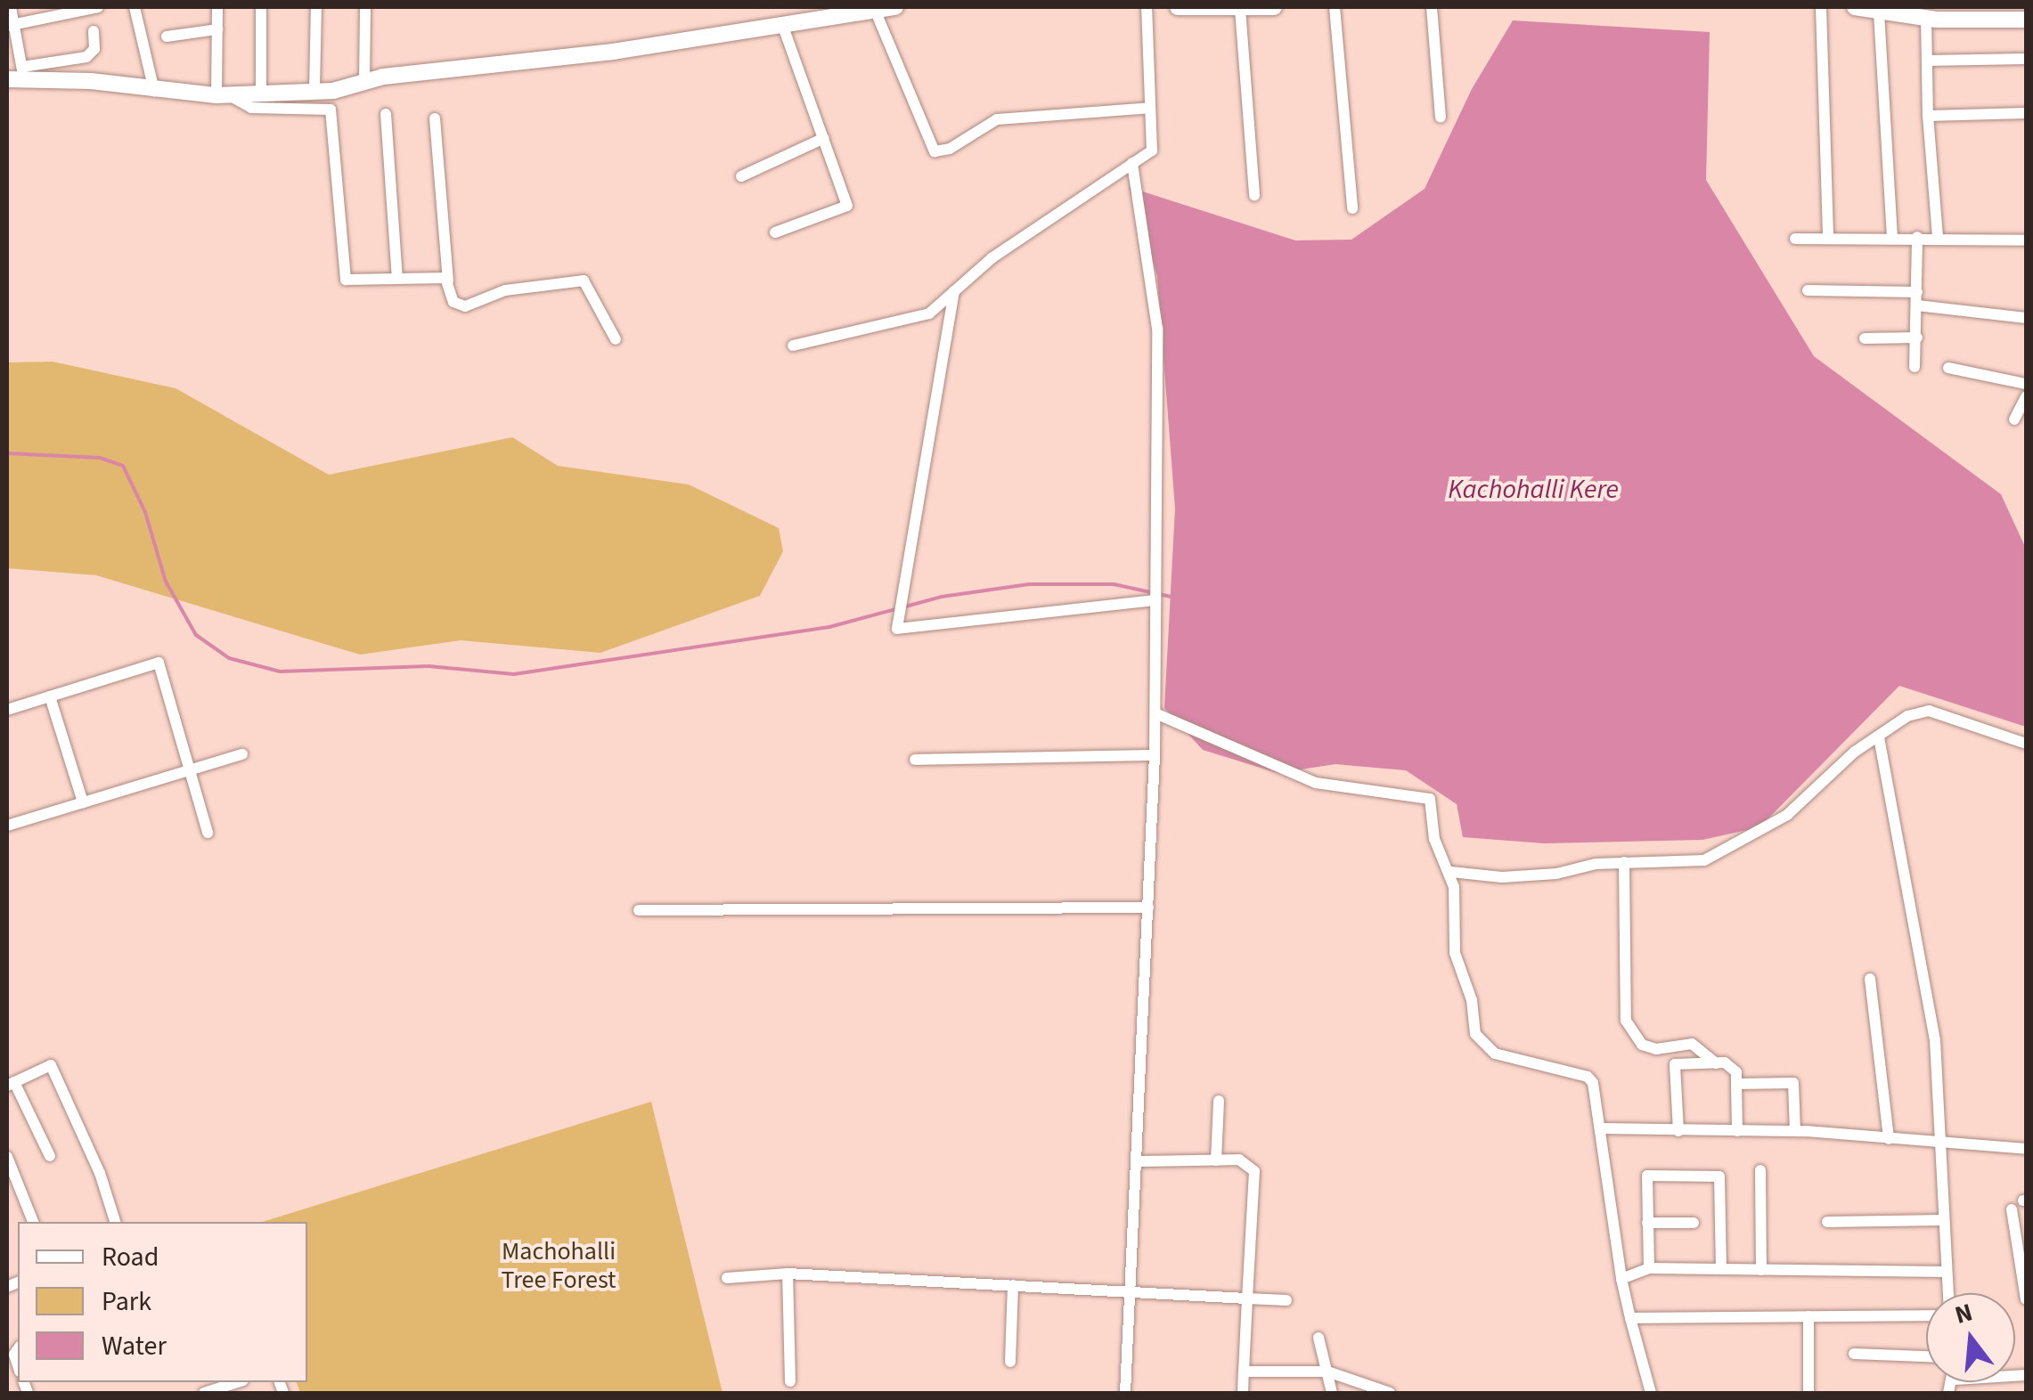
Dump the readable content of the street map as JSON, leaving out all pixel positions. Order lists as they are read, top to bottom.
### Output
{
  "water": ["Kachohalli Kere"],
  "parks": ["Machohalli Tree Forest"],
  "legend": ["Road", "Park", "Water"],
  "north": "top"
}
